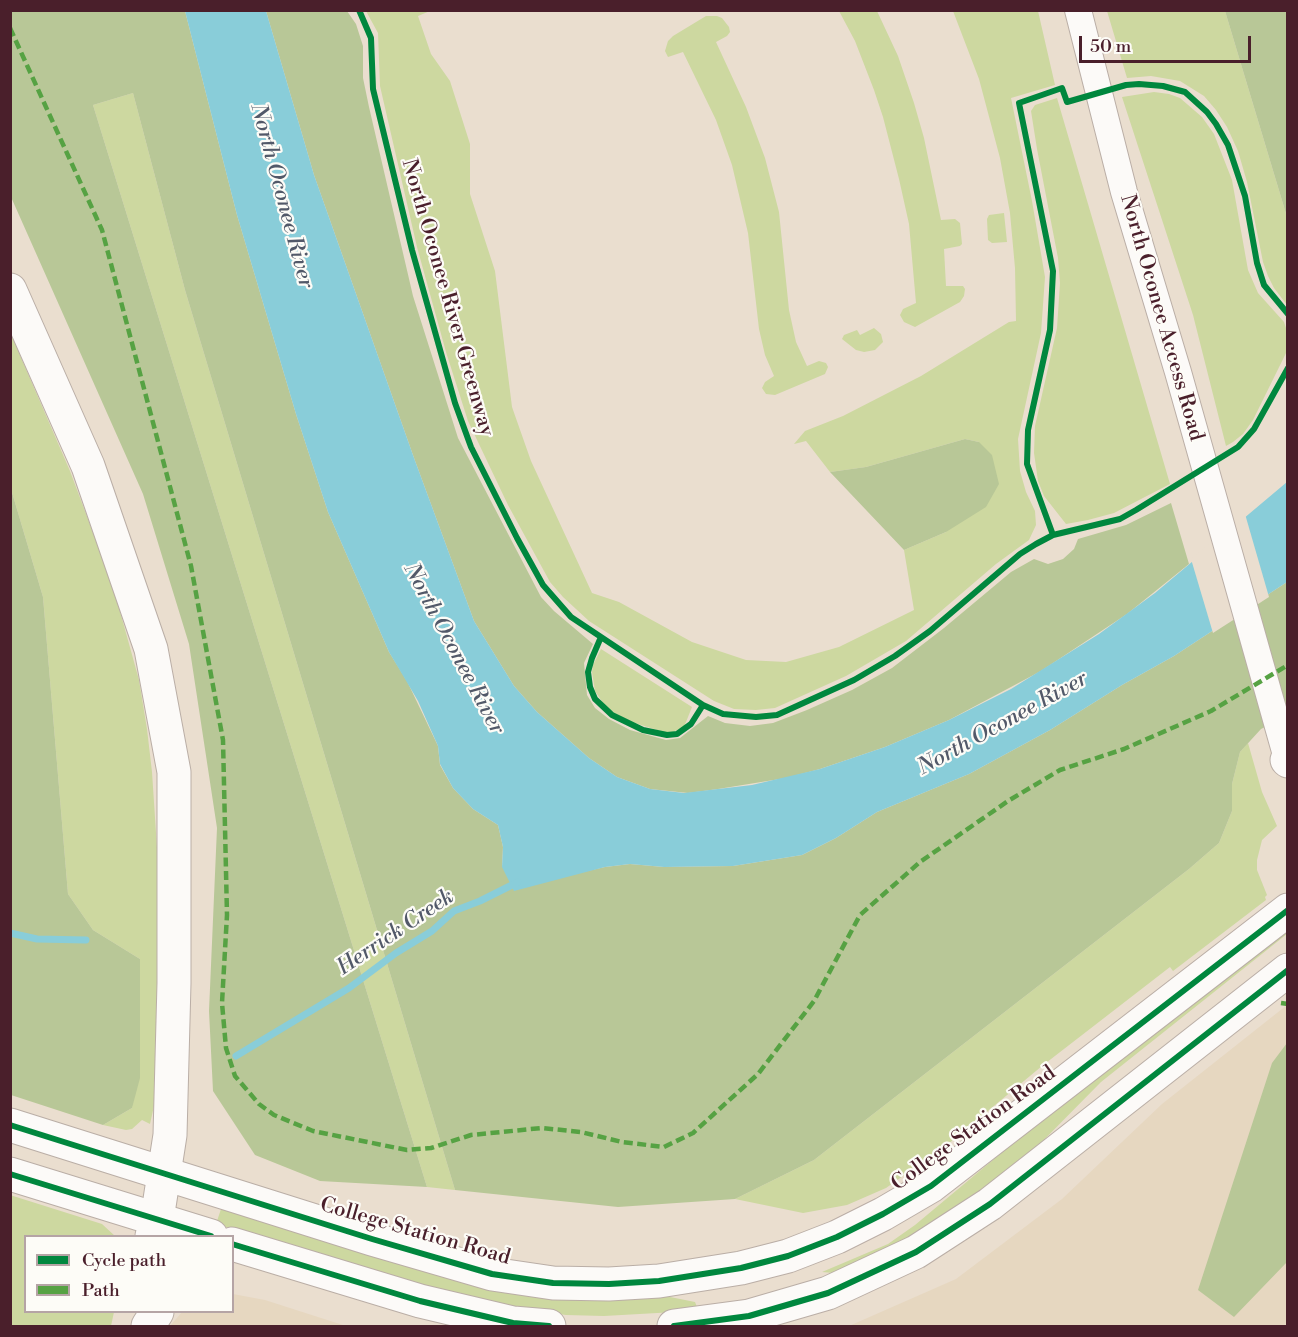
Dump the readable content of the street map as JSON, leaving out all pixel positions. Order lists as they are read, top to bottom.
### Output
{
  "streets": {
    "main road": ["College Station Road"],
    "street": ["North Oconee Access Road"],
    "cycle path": ["North Oconee River Greenway"]
  },
  "water": ["North Oconee River", "Herrick Creek"],
  "legend": ["Cycle path", "Path"],
  "scale_bar": "50 m"
}
